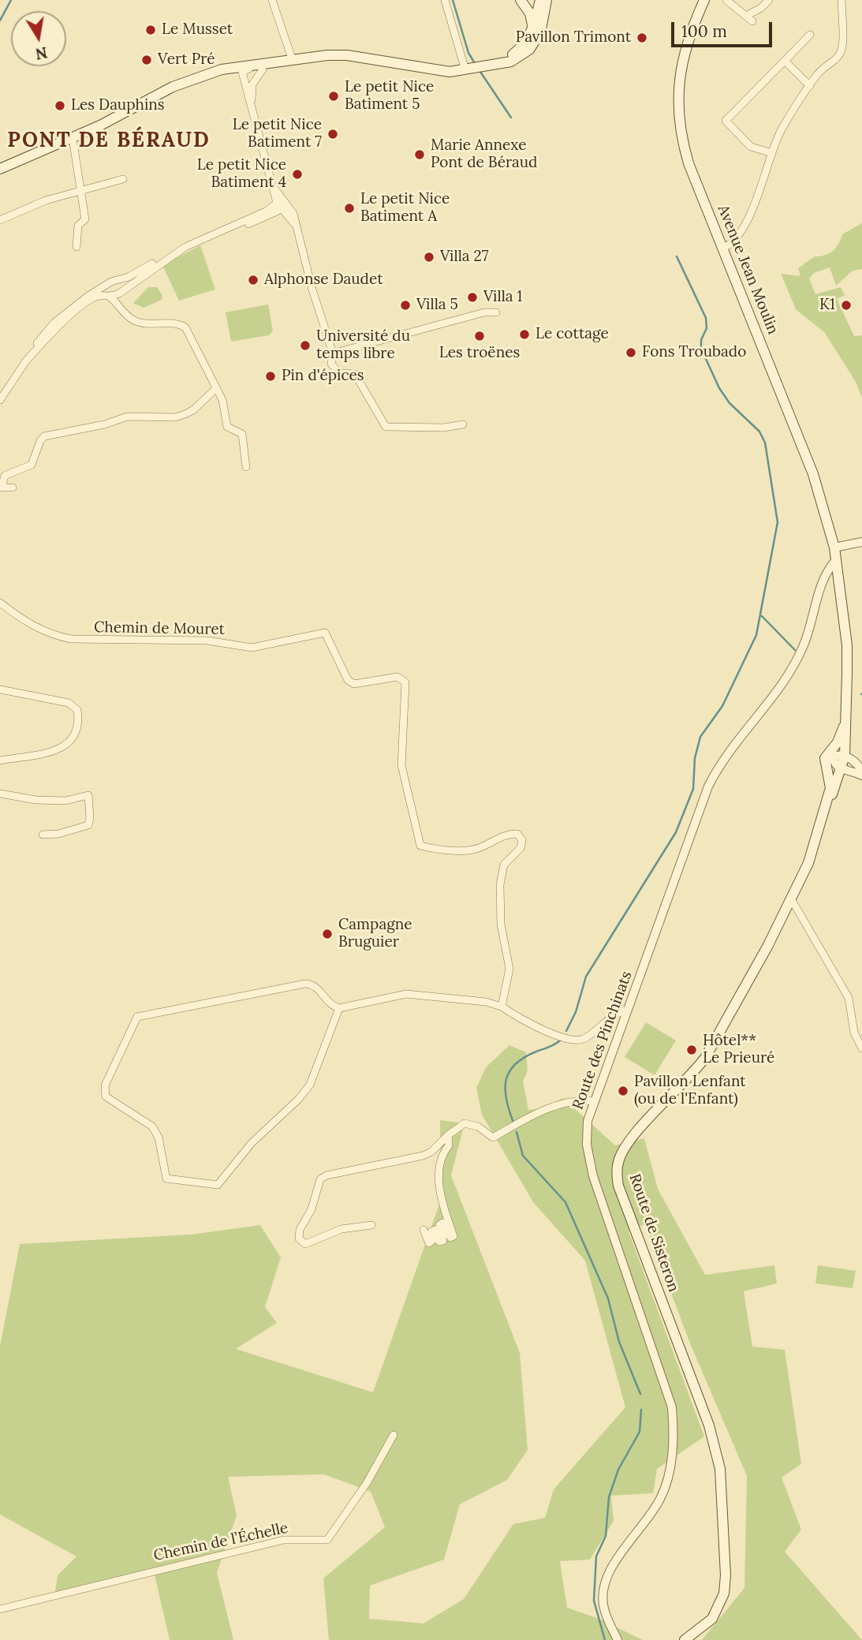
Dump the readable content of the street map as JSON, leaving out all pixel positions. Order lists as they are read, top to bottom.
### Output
{
  "streets": {
    "main road": ["Avenue Jean Moulin", "Route de Sisteron"],
    "street": ["Chemin de Mouret", "Route des Pinchinats", "Chemin de l’Échelle"]
  },
  "crossings": [
    ["Avenue Jean Moulin", "Route de Sisteron"],
    ["Route des Pinchinats", "Route de Sisteron"]
  ],
  "districts": ["PONT DE BÉRAUD"],
  "places": [
    "Le Musset",
    "Pavillon Trimont",
    "Vert Pré",
    "Le petit Nice Batiment 5",
    "Les Dauphins",
    "Le petit Nice Batiment 7",
    "Marie Annexe Pont de Béraud",
    "Le petit Nice Batiment 4",
    "Le petit Nice Batiment A",
    "Villa 27",
    "Alphonse Daudet",
    "Villa 1",
    "Villa 5",
    "K1",
    "Le cottage",
    "Les troënes",
    "Université du temps libre",
    "Fons Troubado",
    "Pin d'épices",
    "Campagne Bruguier",
    "Hôtel** Le Prieuré",
    "Pavillon Lenfant (ou de l'Enfant)"
  ],
  "scale_bar": "100 m",
  "north": "bottom"
}
